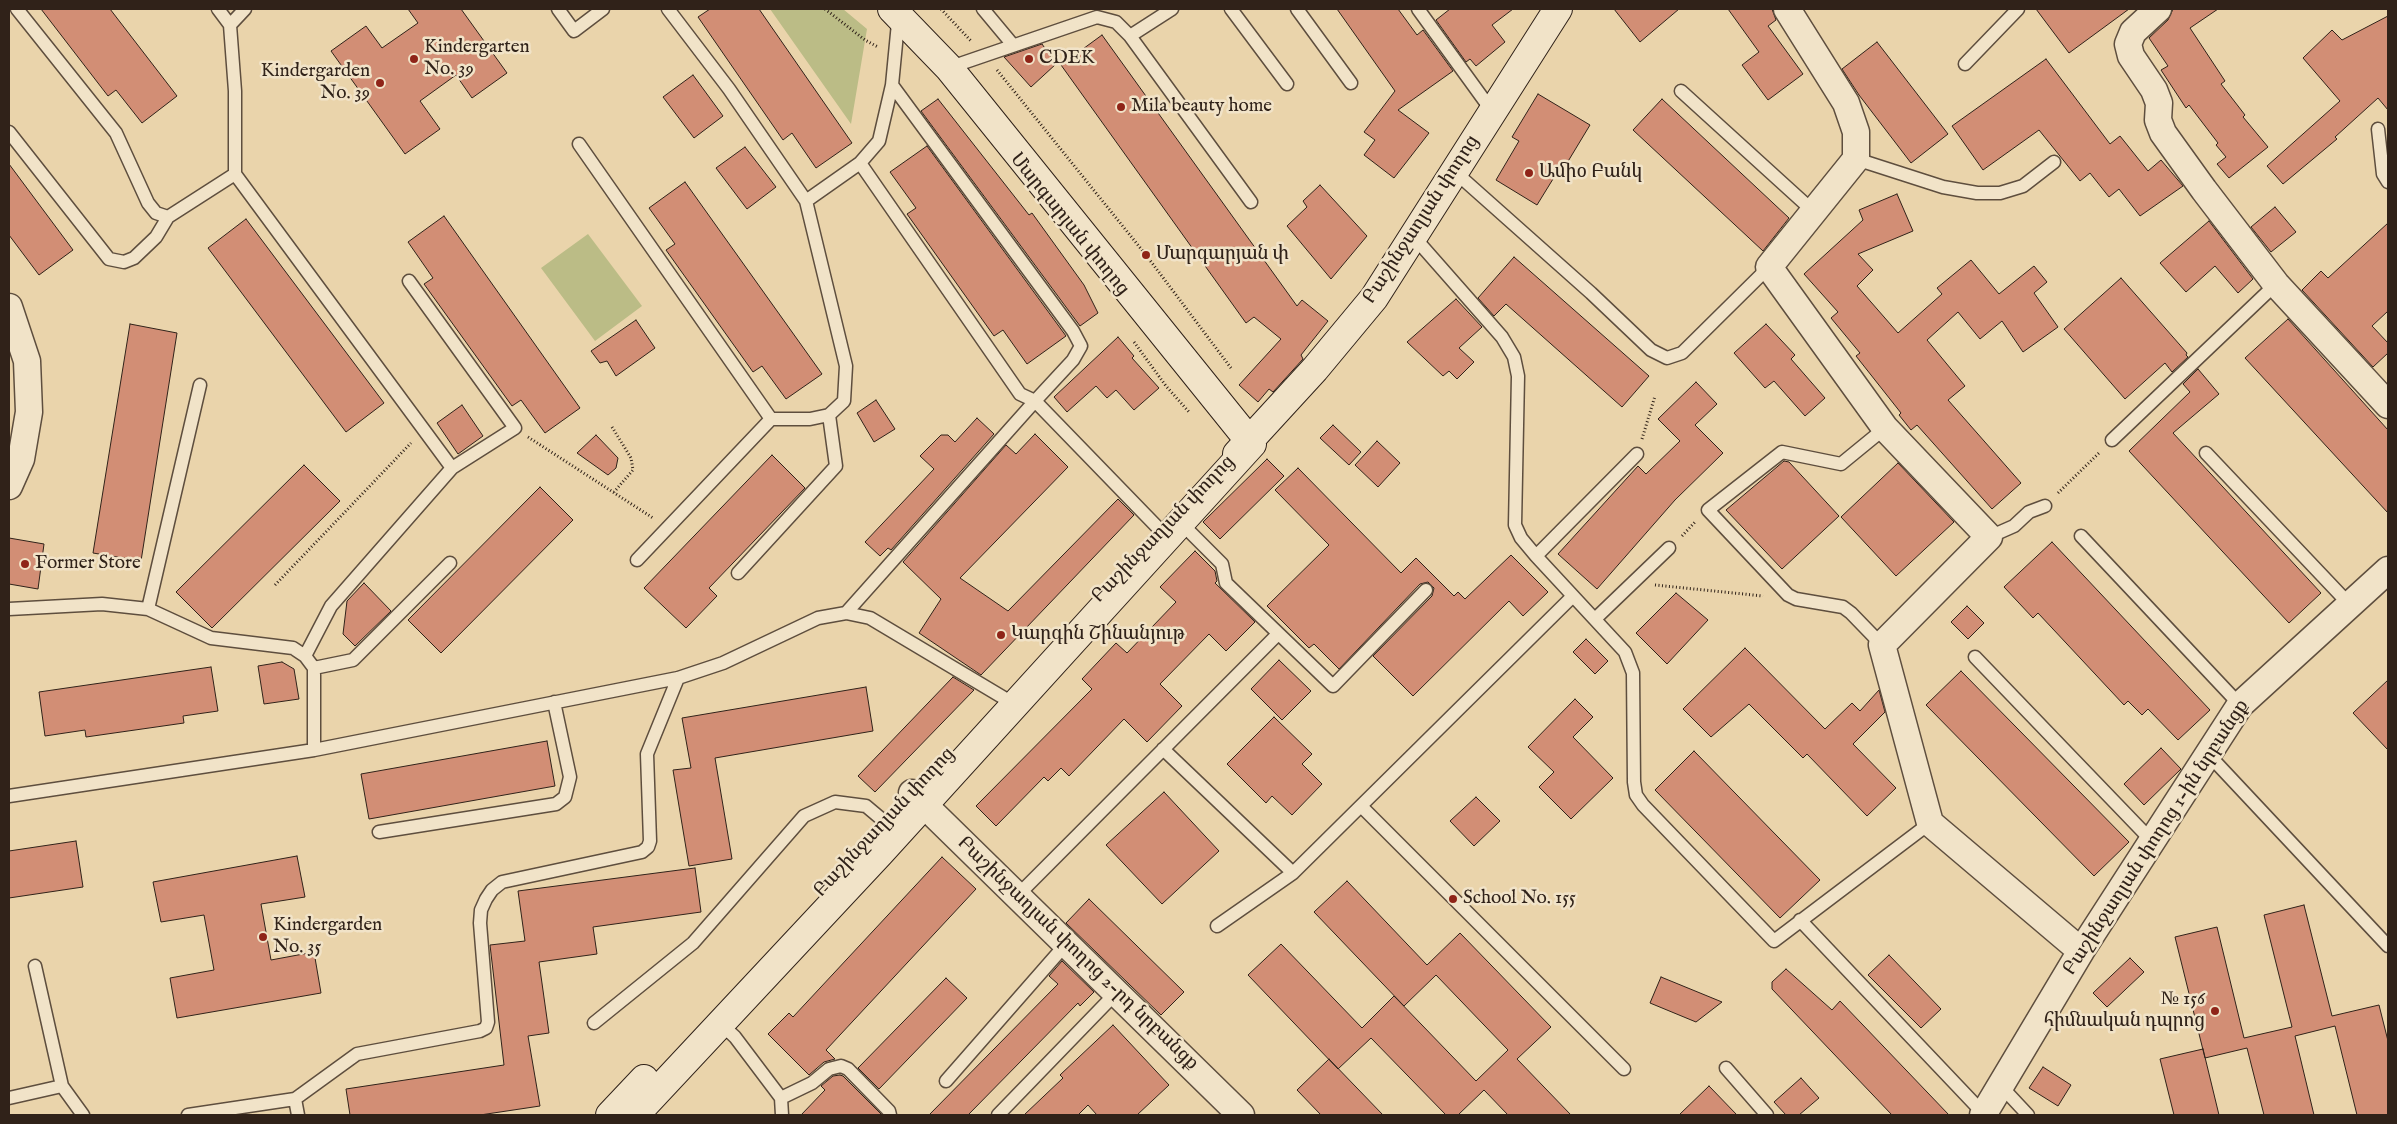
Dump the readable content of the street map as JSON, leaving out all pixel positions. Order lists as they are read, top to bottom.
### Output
{
  "streets": {
    "main road": ["Բաշինջաղյան փողոց", "Մարգարյան փողոց"],
    "street": ["Բաշինջաղյան փողոց 1-ին նրբանցք", "Բաշինջաղյան փողոց 2-րդ նրբանցք"]
  },
  "crossings": [
    ["Բաշինջաղյան փողոց", "Մարգարյան փողոց"],
    ["Բաշինջաղյան փողոց", "Բաշինջաղյան փողոց 2-րդ նրբանցք"]
  ],
  "places": [
    "Kindergarten No. 39",
    "CDEK",
    "Kindergarden No. 39",
    "Mila beauty home",
    "Ամիօ Բանկ",
    "Մարգարյան փ",
    "Former Store",
    "Կարգին Շինանյութ",
    "School No. 155",
    "Kindergarden No. 35",
    "№ 156 հիմնական դպրոց"
  ]
}
